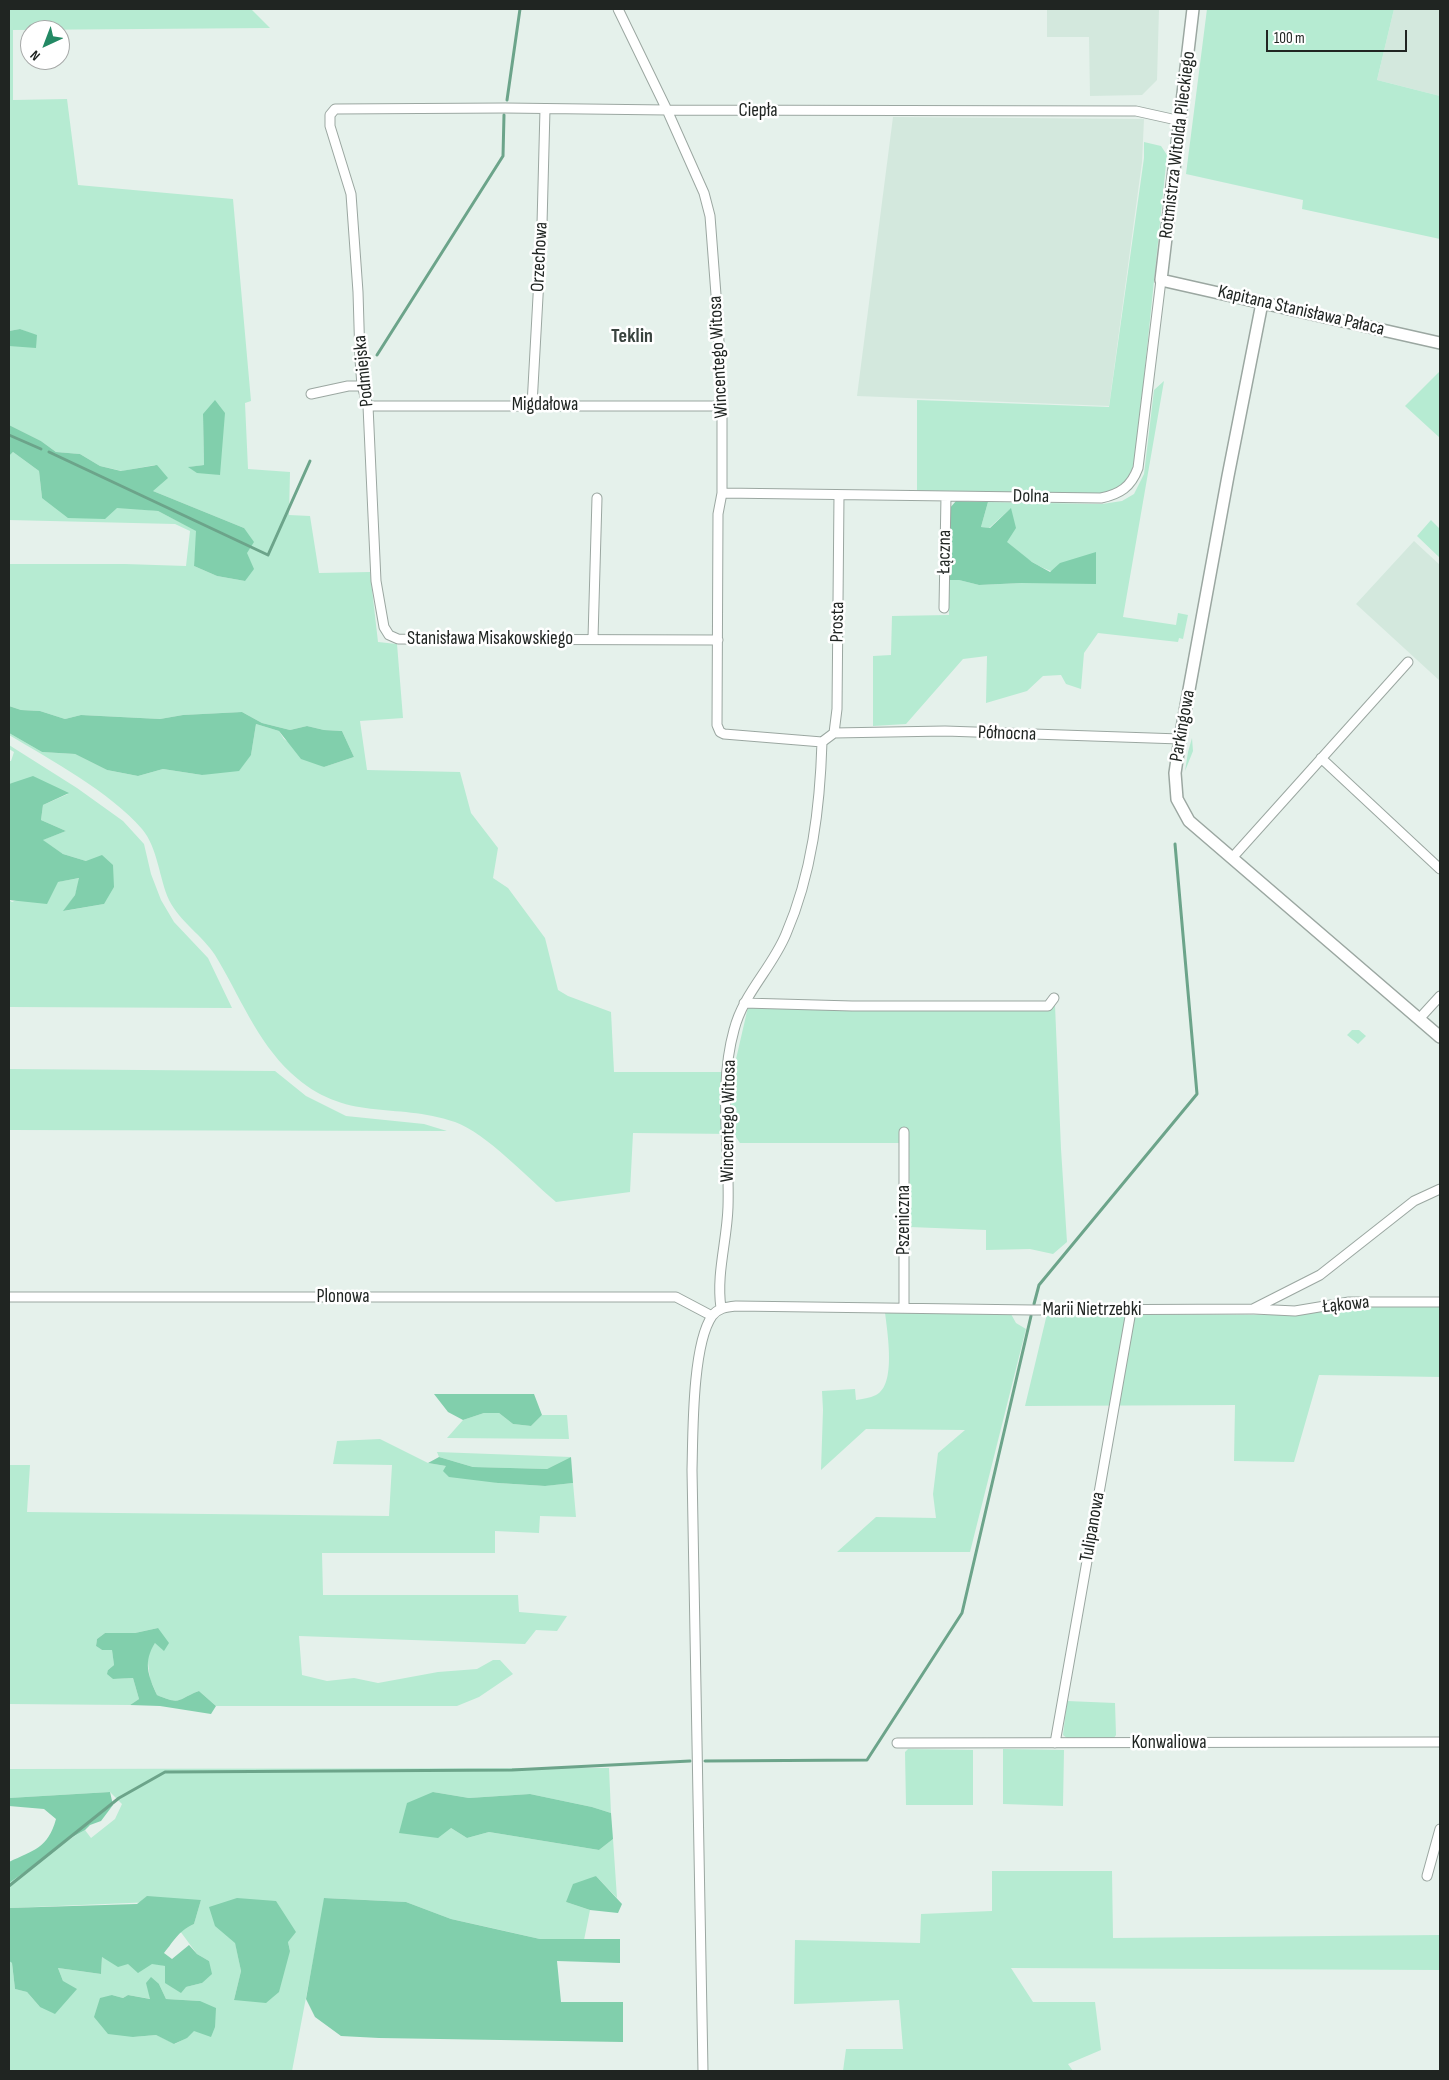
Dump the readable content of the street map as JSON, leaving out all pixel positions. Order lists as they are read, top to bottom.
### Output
{
  "streets": {
    "street": [
      "Ciepła",
      "Rotmistrza Witolda Pileckiego",
      "Orzechowa",
      "Kapitana Stanisława Pałaca",
      "Wincentego Witosa",
      "Podmiejska",
      "Migdałowa",
      "Dolna",
      "Łączna",
      "Prosta",
      "Stanisława Misakowskiego",
      "Parkingowa",
      "Północna",
      "Pszeniczna",
      "Plonowa",
      "Łąkowa",
      "Marii Nietrzebki",
      "Tulipanowa",
      "Konwaliowa"
    ]
  },
  "crossings": [
    ["Ciepła", "Rotmistrza Witolda Pileckiego"],
    ["Ciepła", "Orzechowa"],
    ["Ciepła", "Wincentego Witosa"],
    ["Ciepła", "Podmiejska"],
    ["Rotmistrza Witolda Pileckiego", "Kapitana Stanisława Pałaca"],
    ["Rotmistrza Witolda Pileckiego", "Dolna"],
    ["Orzechowa", "Migdałowa"],
    ["Kapitana Stanisława Pałaca", "Dolna"],
    ["Kapitana Stanisława Pałaca", "Parkingowa"],
    ["Wincentego Witosa", "Migdałowa"],
    ["Wincentego Witosa", "Dolna"],
    ["Wincentego Witosa", "Stanisława Misakowskiego"],
    ["Wincentego Witosa", "Marii Nietrzebki"],
    ["Podmiejska", "Migdałowa"],
    ["Podmiejska", "Stanisława Misakowskiego"],
    ["Dolna", "Łączna"],
    ["Dolna", "Prosta"],
    ["Prosta", "Północna"],
    ["Parkingowa", "Północna"],
    ["Pszeniczna", "Marii Nietrzebki"],
    ["Łąkowa", "Marii Nietrzebki"],
    ["Marii Nietrzebki", "Tulipanowa"],
    ["Tulipanowa", "Konwaliowa"]
  ],
  "districts": ["Teklin"],
  "scale_bar": "100 m",
  "north": "bottom left"
}
